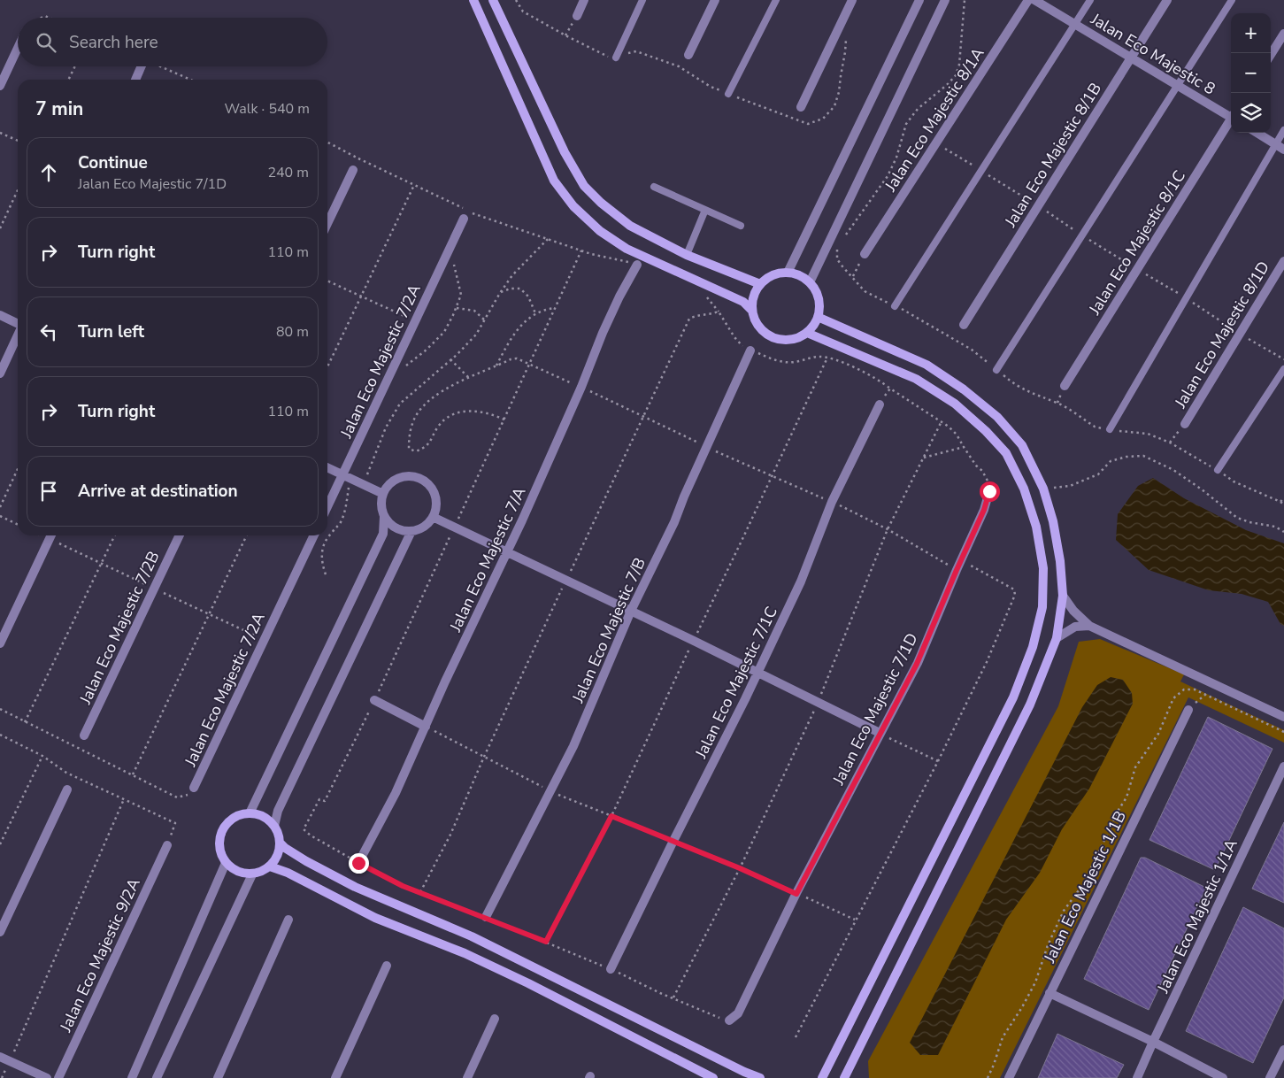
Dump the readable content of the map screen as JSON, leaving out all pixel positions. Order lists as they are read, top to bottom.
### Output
{
  "streets": {
    "street": [
      "Jalan Eco Majestic 8",
      "Jalan Eco Majestic 8/1A",
      "Jalan Eco Majestic 8/1B",
      "Jalan Eco Majestic 8/1C",
      "Jalan Eco Majestic 8/1D",
      "Jalan Eco Majestic 7/2A",
      "Jalan Eco Majestic 7/A",
      "Jalan Eco Majestic 7/2B",
      "Jalan Eco Majestic 7/B",
      "Jalan Eco Majestic 7/1C",
      "Jalan Eco Majestic 7/1D",
      "Jalan Eco Majestic 1/1B",
      "Jalan Eco Majestic 1/1A",
      "Jalan Eco Majestic 9/2A"
    ]
  },
  "crossings": [
    ["Jalan Eco Majestic 8", "Jalan Eco Majestic 8/1B"]
  ],
  "page": {
    "map_buttons": ["+", "−"],
    "search": "Search here",
    "heading": ["7 min", "Walk · 540 m"],
    "list": [
      ["Continue", "Jalan Eco Majestic 7/1D", "240 m"],
      ["Turn right", "110 m"],
      ["Turn left", "80 m"],
      ["Turn right", "110 m"],
      "Arrive at destination"
    ]
  }
}
